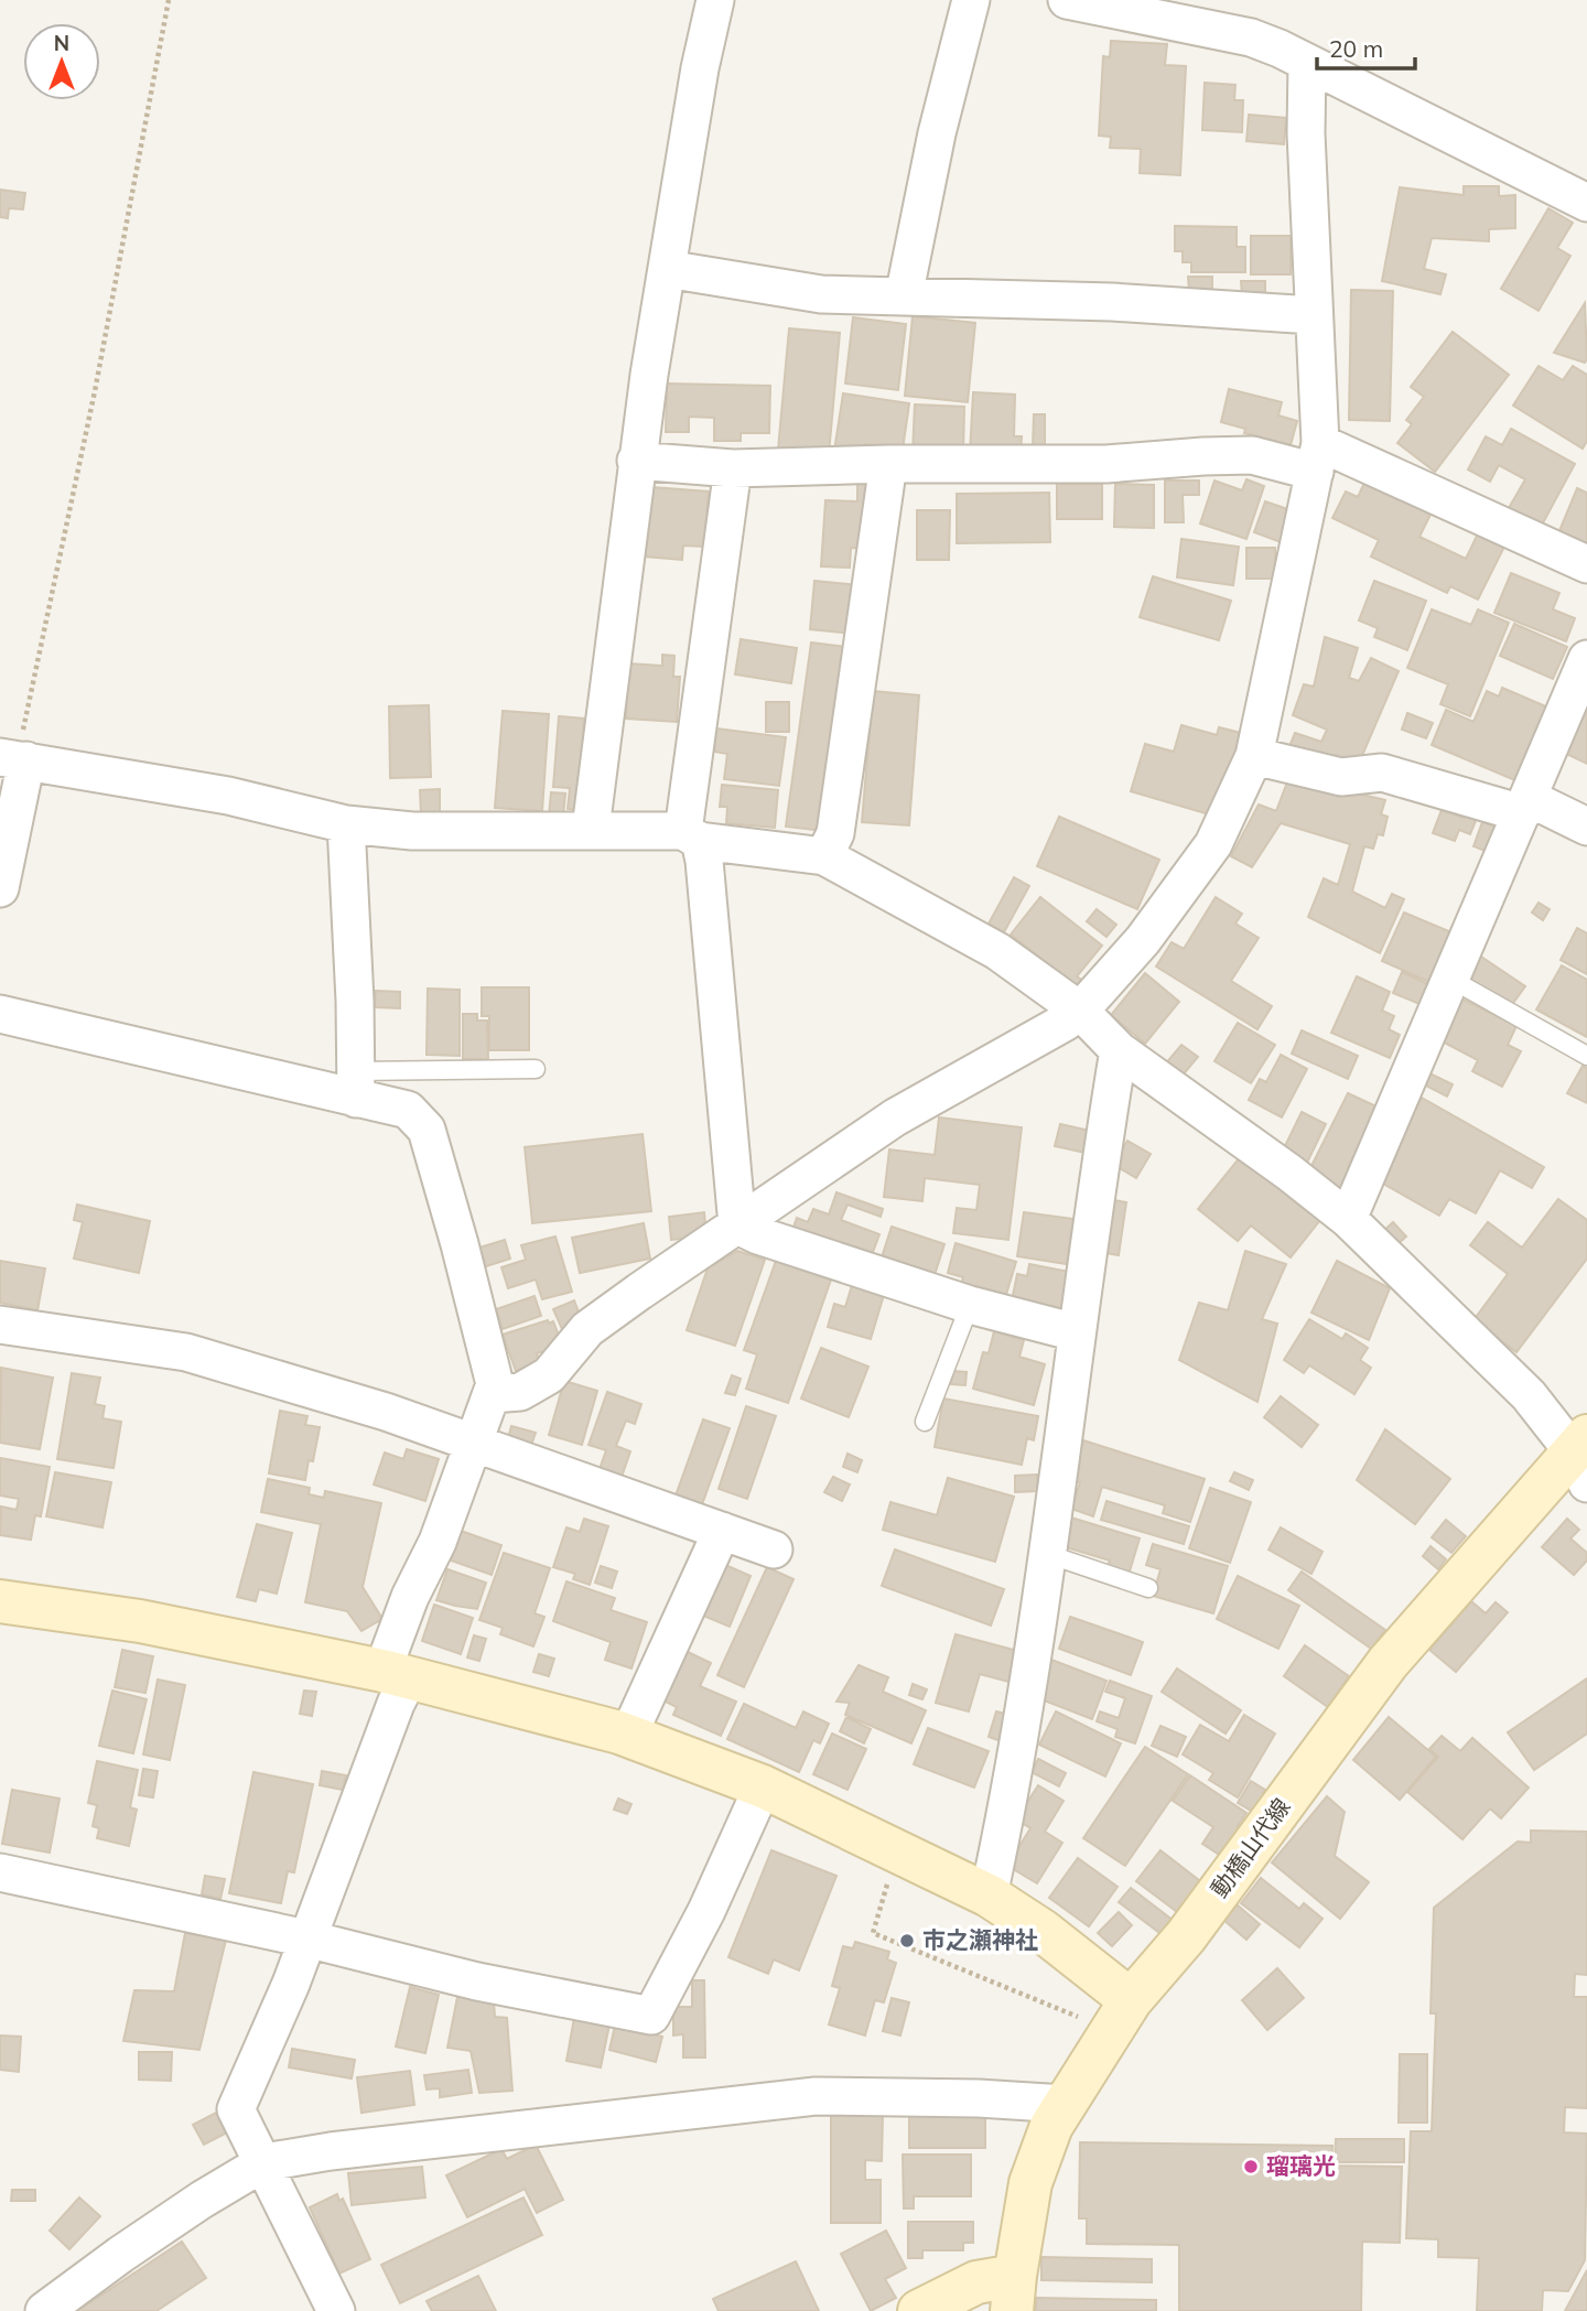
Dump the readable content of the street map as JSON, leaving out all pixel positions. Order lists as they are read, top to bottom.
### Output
{
  "streets": {
    "street": ["動橋山代線"]
  },
  "places": ["市之瀬神社", "瑠璃光"],
  "scale_bar": "20 m",
  "north": "top"
}
